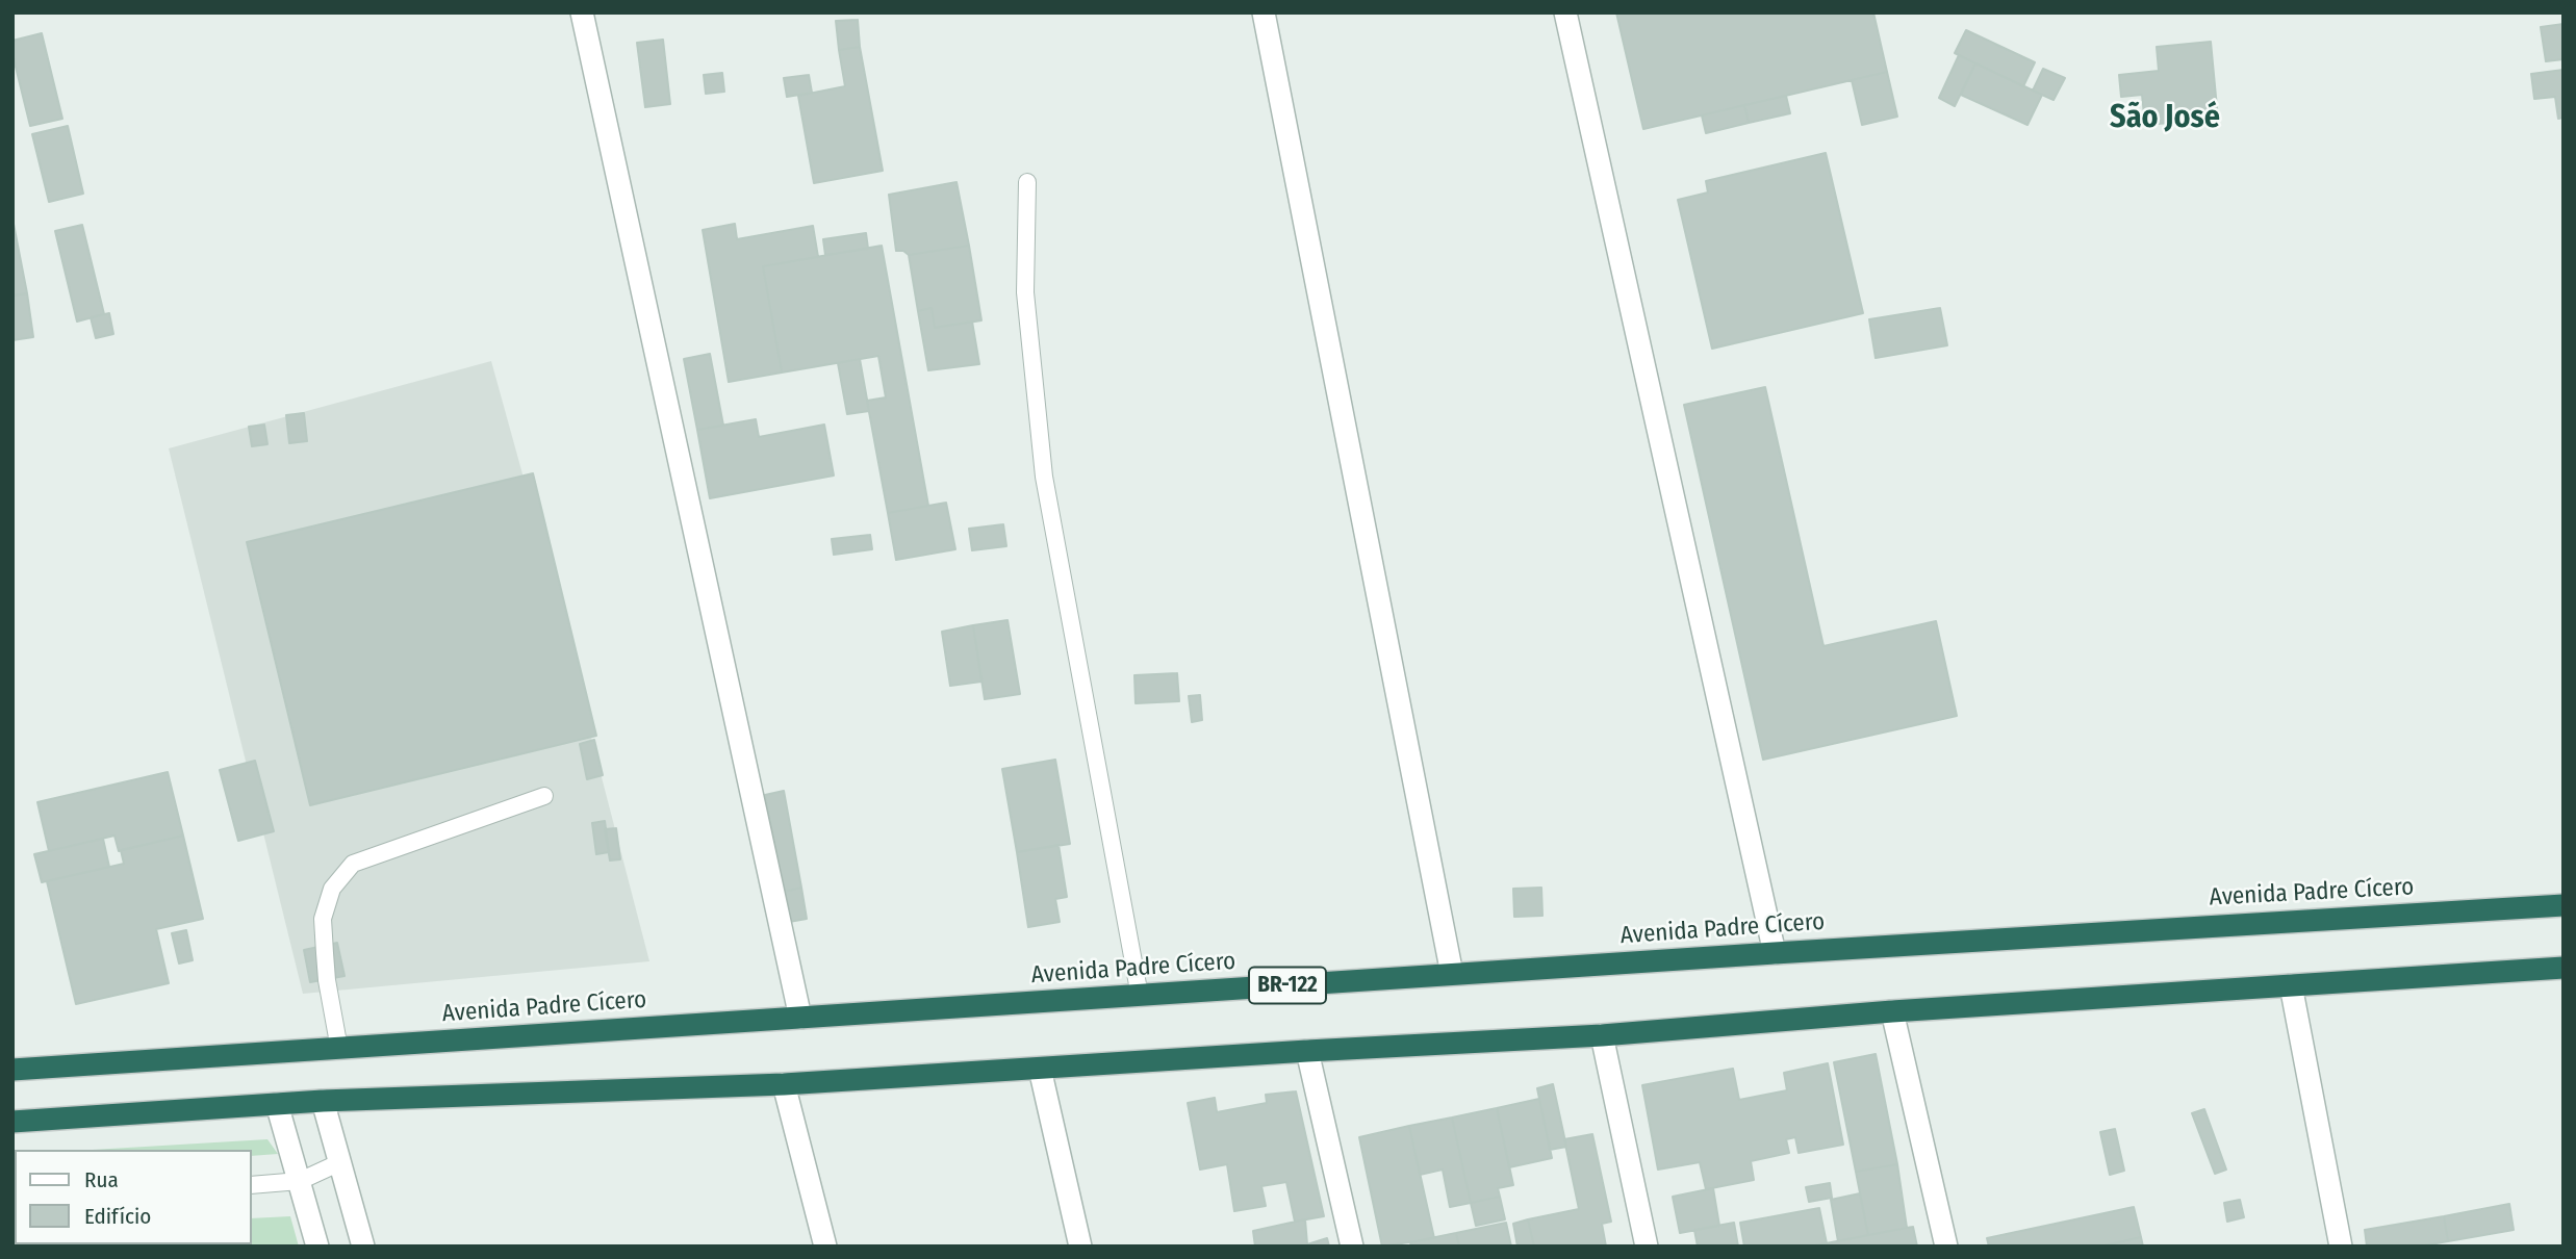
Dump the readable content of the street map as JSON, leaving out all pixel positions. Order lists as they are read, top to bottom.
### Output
{
  "streets": {
    "highway": ["Avenida Padre Cícero", "BR-122"]
  },
  "districts": ["São José"],
  "legend": ["Rua", "Edifício"]
}
